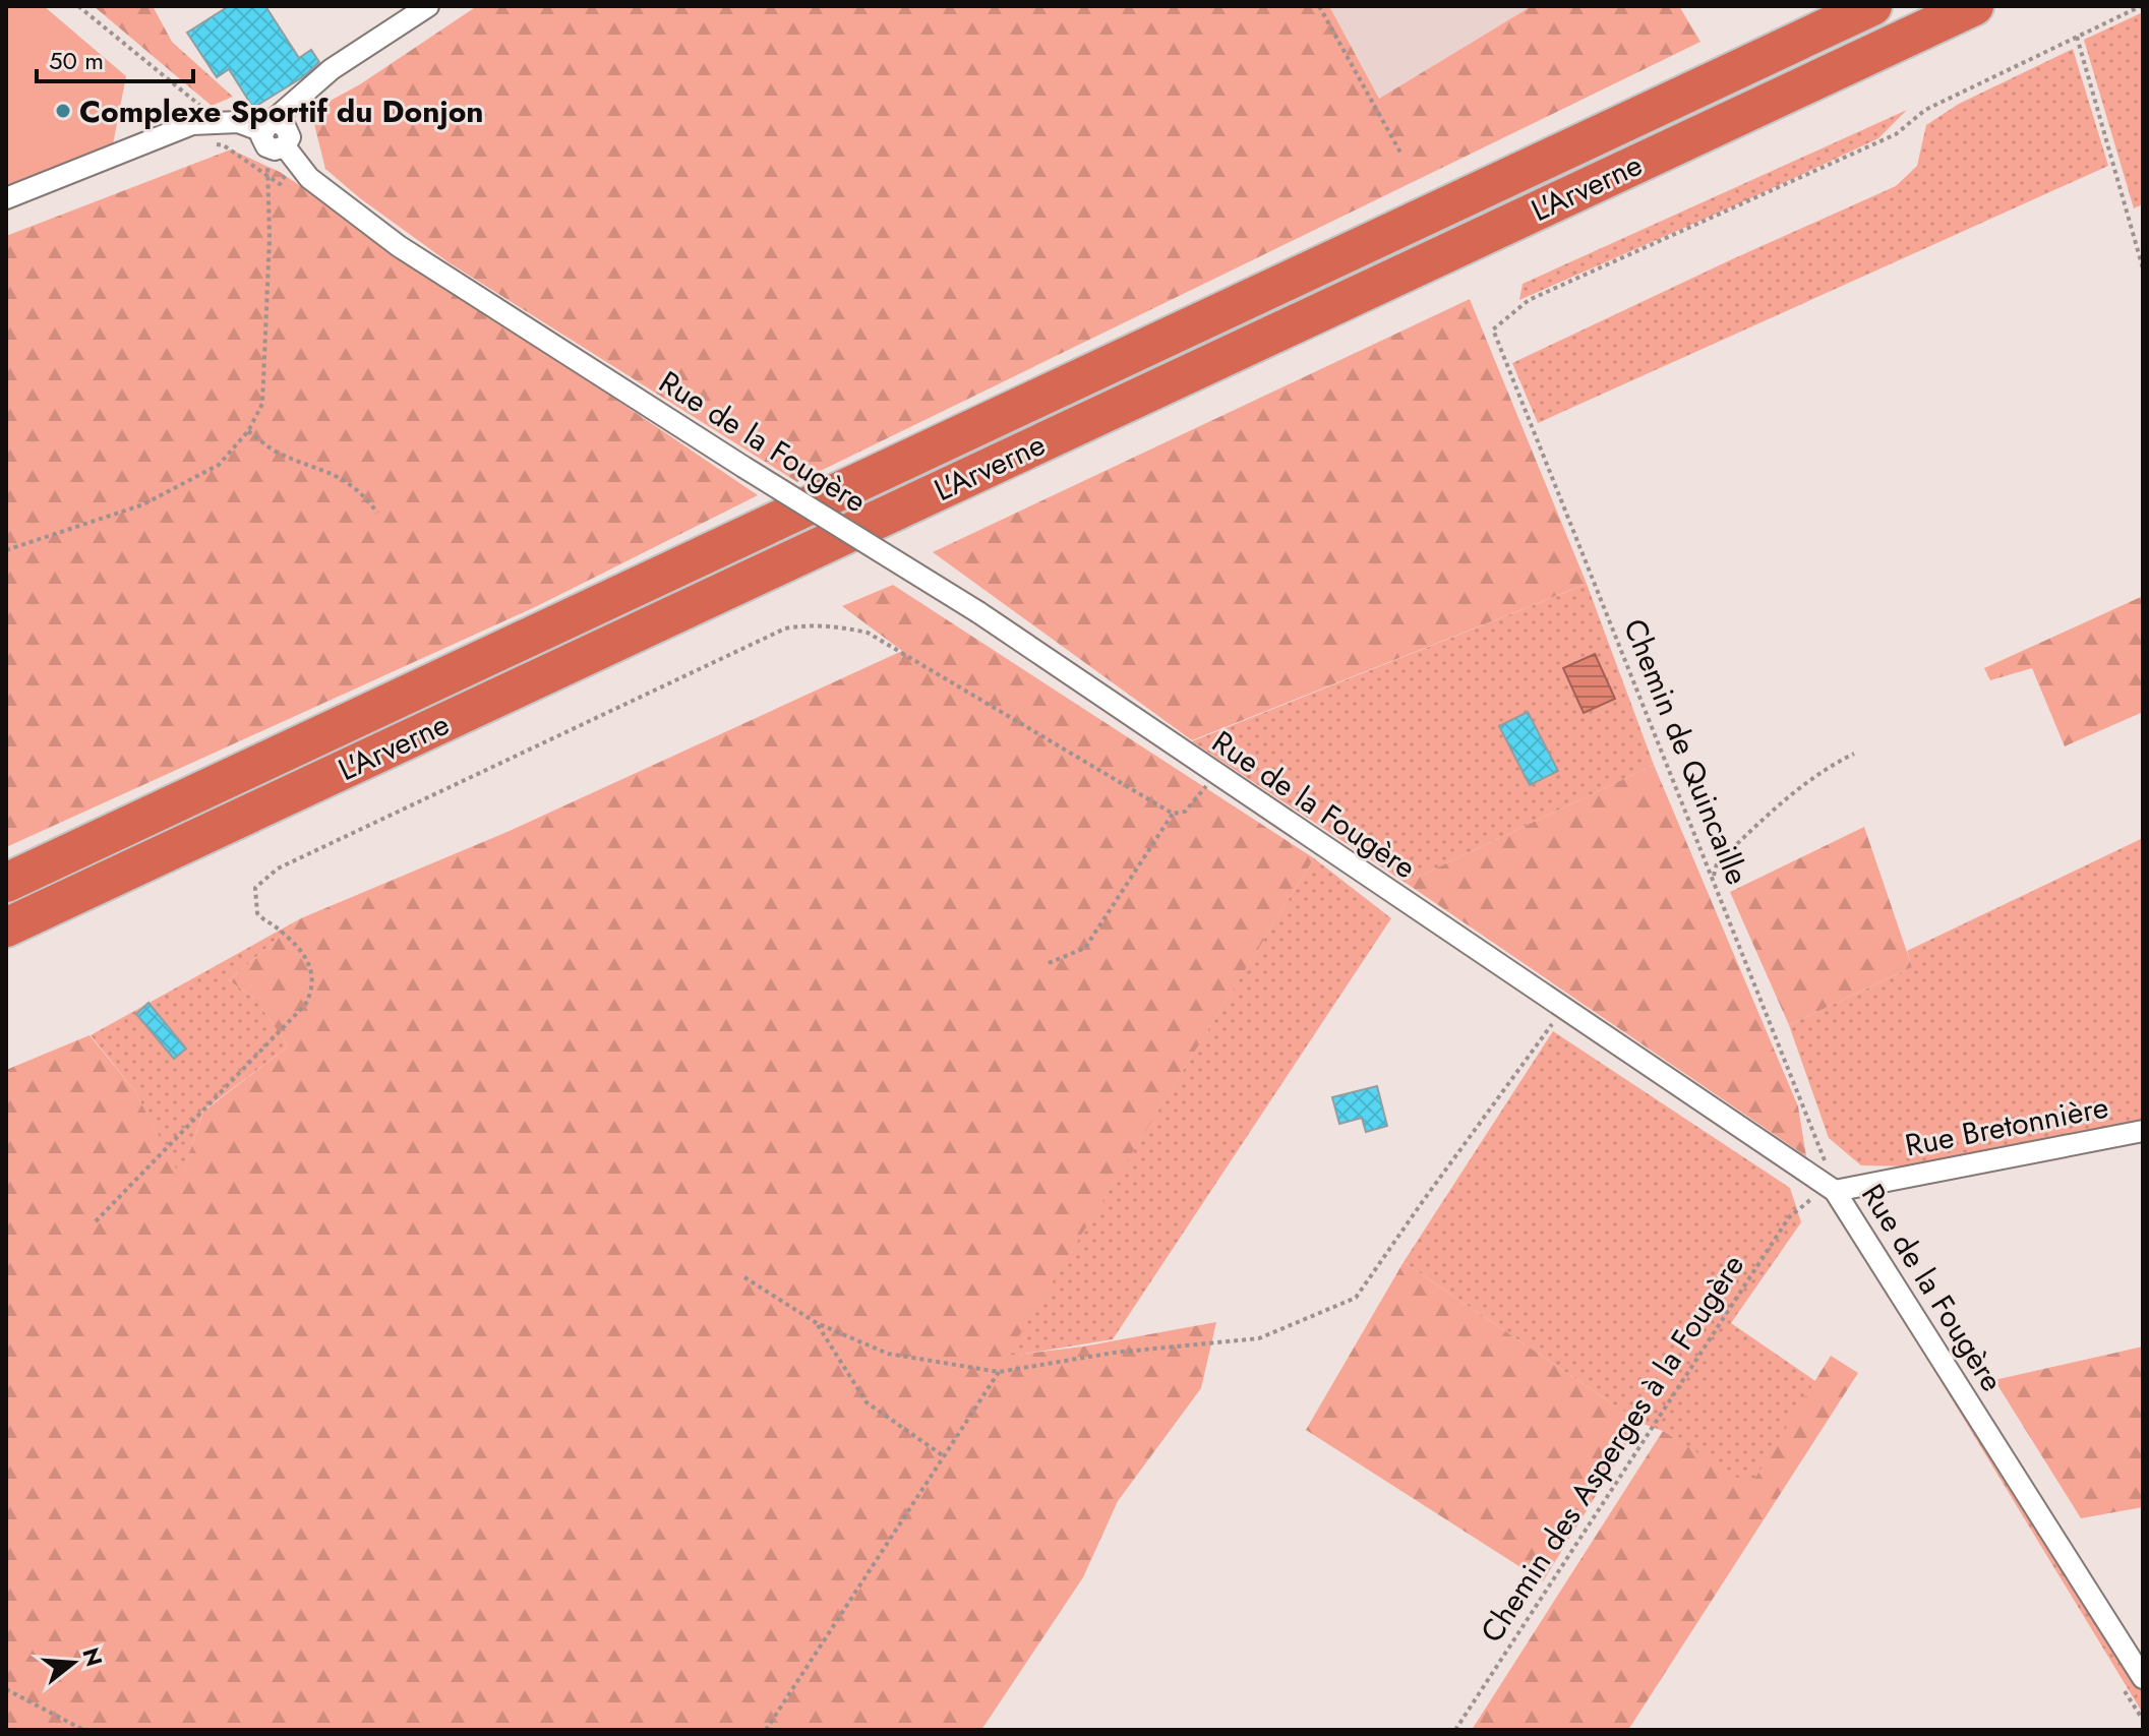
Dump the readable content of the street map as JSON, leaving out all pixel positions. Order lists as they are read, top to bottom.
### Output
{
  "streets": {
    "highway": ["L'Arverne"],
    "street": ["Rue de la Fougère", "Rue Bretonnière"],
    "path": ["Chemin de Quincaille", "Chemin des Asperges à la Fougère"]
  },
  "crossings": [
    ["Rue de la Fougère", "Chemin de Quincaille"],
    ["Rue de la Fougère", "Rue Bretonnière"],
    ["Rue de la Fougère", "Chemin des Asperges à la Fougère"],
    ["Chemin de Quincaille", "Rue Bretonnière"]
  ],
  "places": ["Complexe Sportif du Donjon"],
  "scale_bar": "50 m",
  "north": "right"
}
